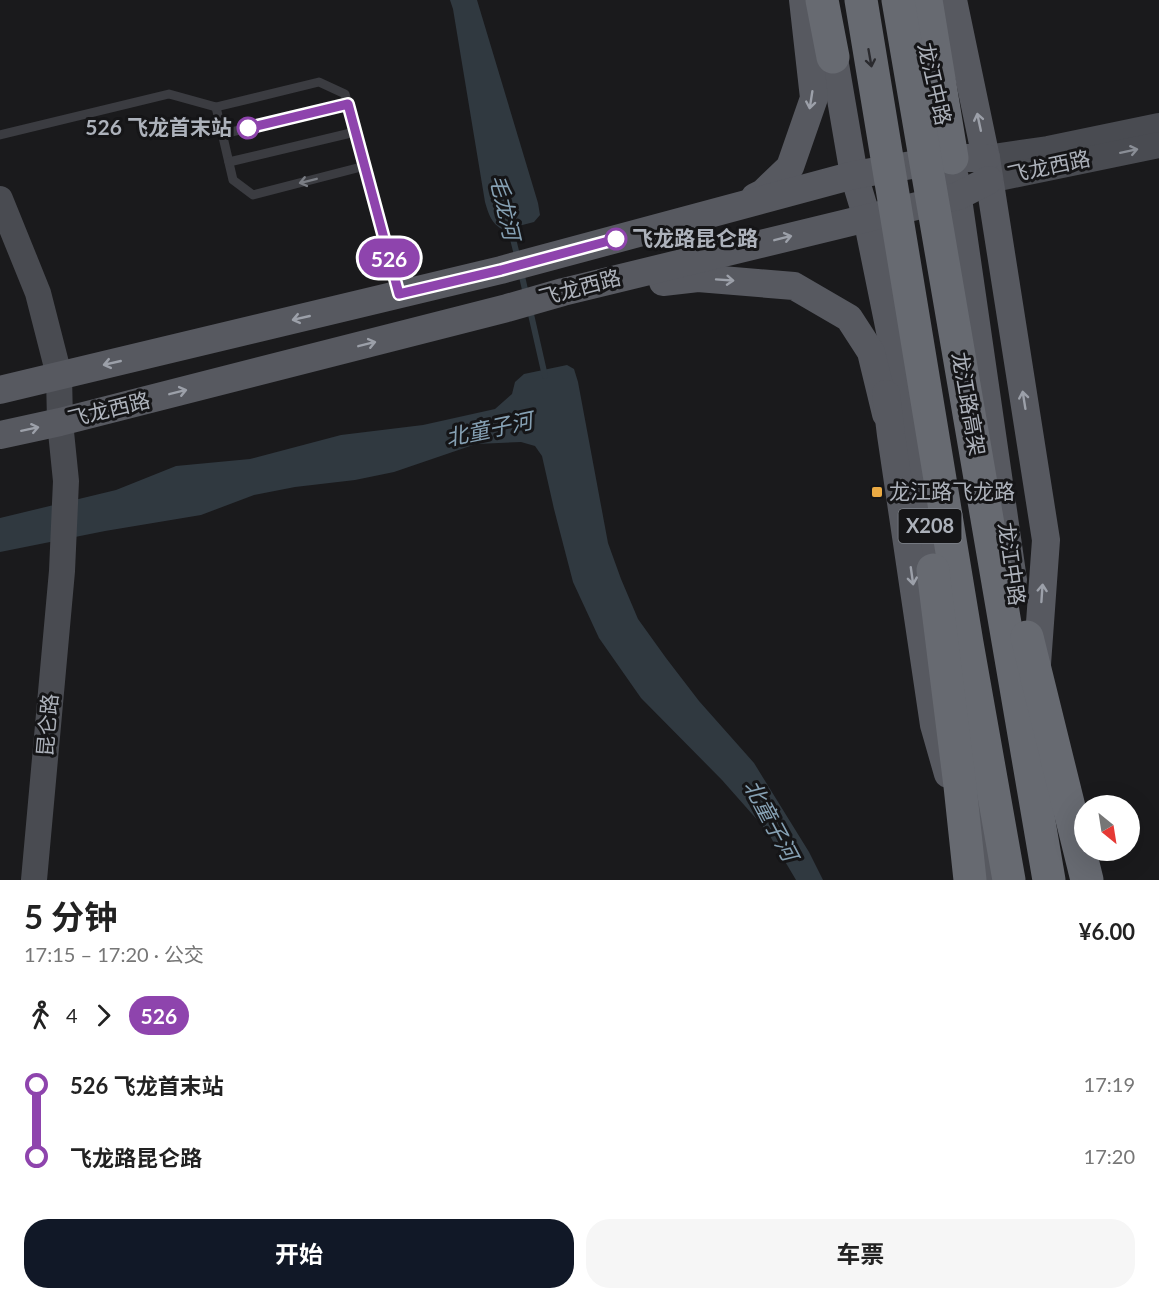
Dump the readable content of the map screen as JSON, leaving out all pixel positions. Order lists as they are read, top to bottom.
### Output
{
  "streets": {
    "highway": ["龙江路高架"],
    "main road": ["龙江中路", "飞龙西路", "X208"],
    "street": ["昆仑路"]
  },
  "crossings": [
    ["龙江中路", "飞龙西路"],
    ["飞龙西路", "X208"],
    ["飞龙西路", "昆仑路"]
  ],
  "water": ["毛龙河", "北童子河"],
  "places": {
    "other": ["526 飞龙首末站", "飞龙路昆仑路"],
    "transit": ["龙江路飞龙路"]
  },
  "lines": ["bus line 526"],
  "north": "bottom right",
  "page": {
    "on_map": "526",
    "heading": ["5 分钟", "17:15 – 17:20 · 公交", "¥6.00"],
    "legs": ["4", "526"],
    "list": [
      {
        "name": "526 飞龙首末站",
        "value": "17:19"
      },
      {
        "name": "飞龙路昆仑路",
        "value": "17:20"
      }
    ],
    "buttons": ["开始", "车票"]
  }
}
